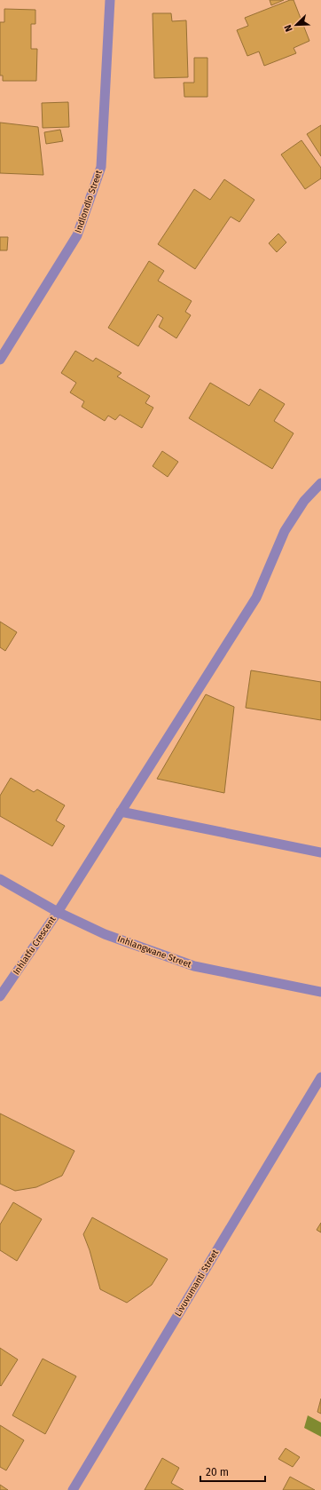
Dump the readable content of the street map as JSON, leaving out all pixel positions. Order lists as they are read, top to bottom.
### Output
{
  "streets": {
    "street": [
      "Indlondlo Street",
      "Inhlatfu Crescent",
      "Inhlangwane Street",
      "Livuvumanti Street"
    ]
  },
  "crossings": [
    ["Inhlatfu Crescent", "Inhlangwane Street"]
  ],
  "scale_bar": "20 m",
  "north": "bottom left"
}
